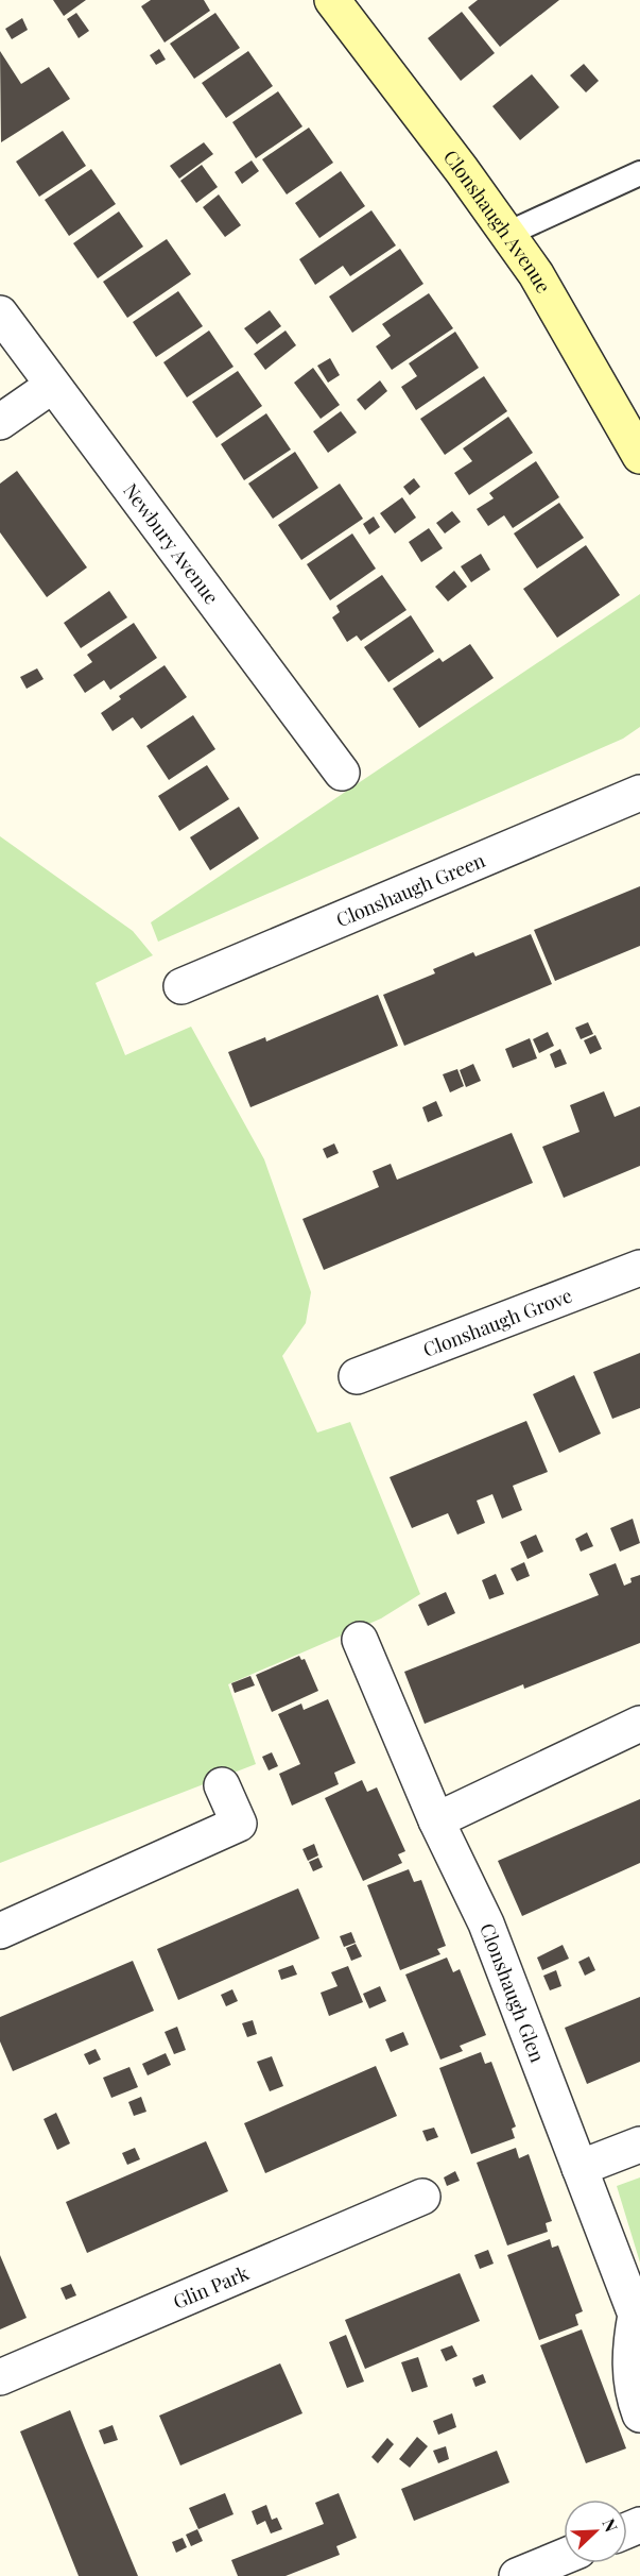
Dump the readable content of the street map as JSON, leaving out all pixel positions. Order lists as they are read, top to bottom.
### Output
{
  "streets": {
    "street": [
      "Clonshaugh Avenue",
      "Newbury Avenue",
      "Clonshaugh Green",
      "Clonshaugh Grove",
      "Clonshaugh Glen",
      "Glin Park"
    ]
  },
  "north": "top right"
}
